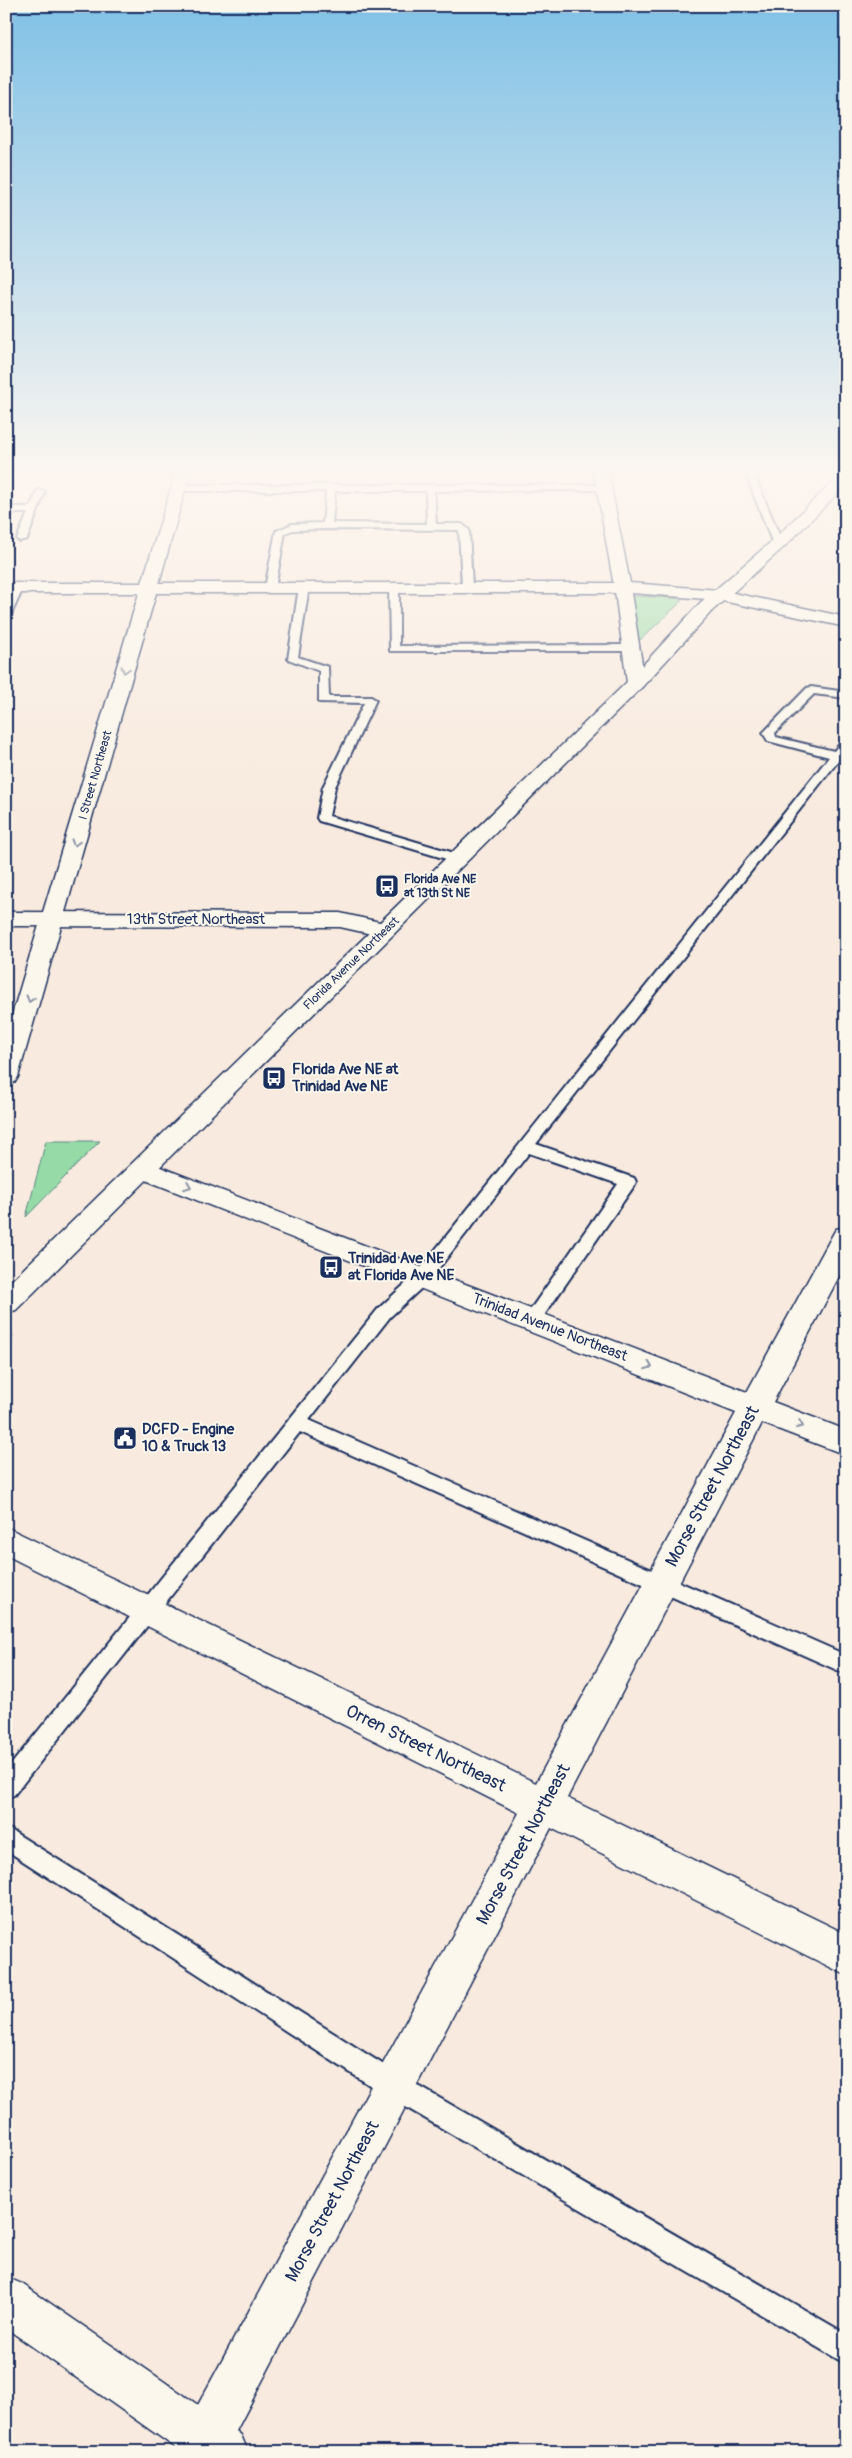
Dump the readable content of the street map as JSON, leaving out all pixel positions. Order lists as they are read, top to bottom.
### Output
{
  "streets": {
    "street": [
      "I Street Northeast",
      "13th Street Northeast",
      "Florida Avenue Northeast",
      "Trinidad Avenue Northeast",
      "Morse Street Northeast",
      "Orren Street Northeast"
    ]
  },
  "crossings": [
    ["I Street Northeast", "13th Street Northeast"],
    ["13th Street Northeast", "Florida Avenue Northeast"],
    ["Florida Avenue Northeast", "Trinidad Avenue Northeast"],
    ["Trinidad Avenue Northeast", "Morse Street Northeast"],
    ["Morse Street Northeast", "Orren Street Northeast"]
  ],
  "one_way": ["I Street Northeast", "Trinidad Avenue Northeast"],
  "places": {
    "bus stop": ["Florida Ave NE at 13th St NE", "Florida Ave NE at Trinidad Ave NE", "Trinidad Ave NE at Florida Ave NE"],
    "public building": ["DCFD - Engine 10 & Truck 13"]
  }
}
